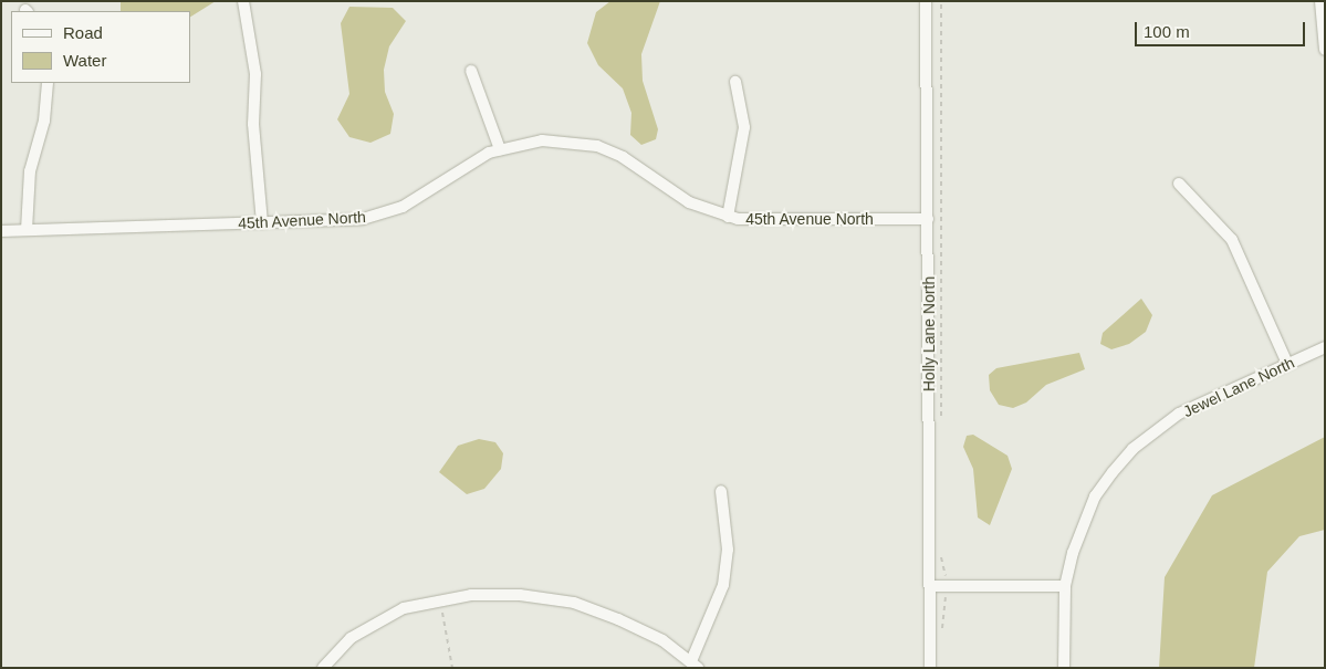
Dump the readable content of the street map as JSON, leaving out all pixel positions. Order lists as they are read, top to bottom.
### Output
{
  "streets": {
    "street": ["45th Avenue North", "Holly Lane North", "Jewel Lane North"]
  },
  "crossings": [
    ["45th Avenue North", "Holly Lane North"]
  ],
  "legend": ["Road", "Water"],
  "scale_bar": "100 m"
}
